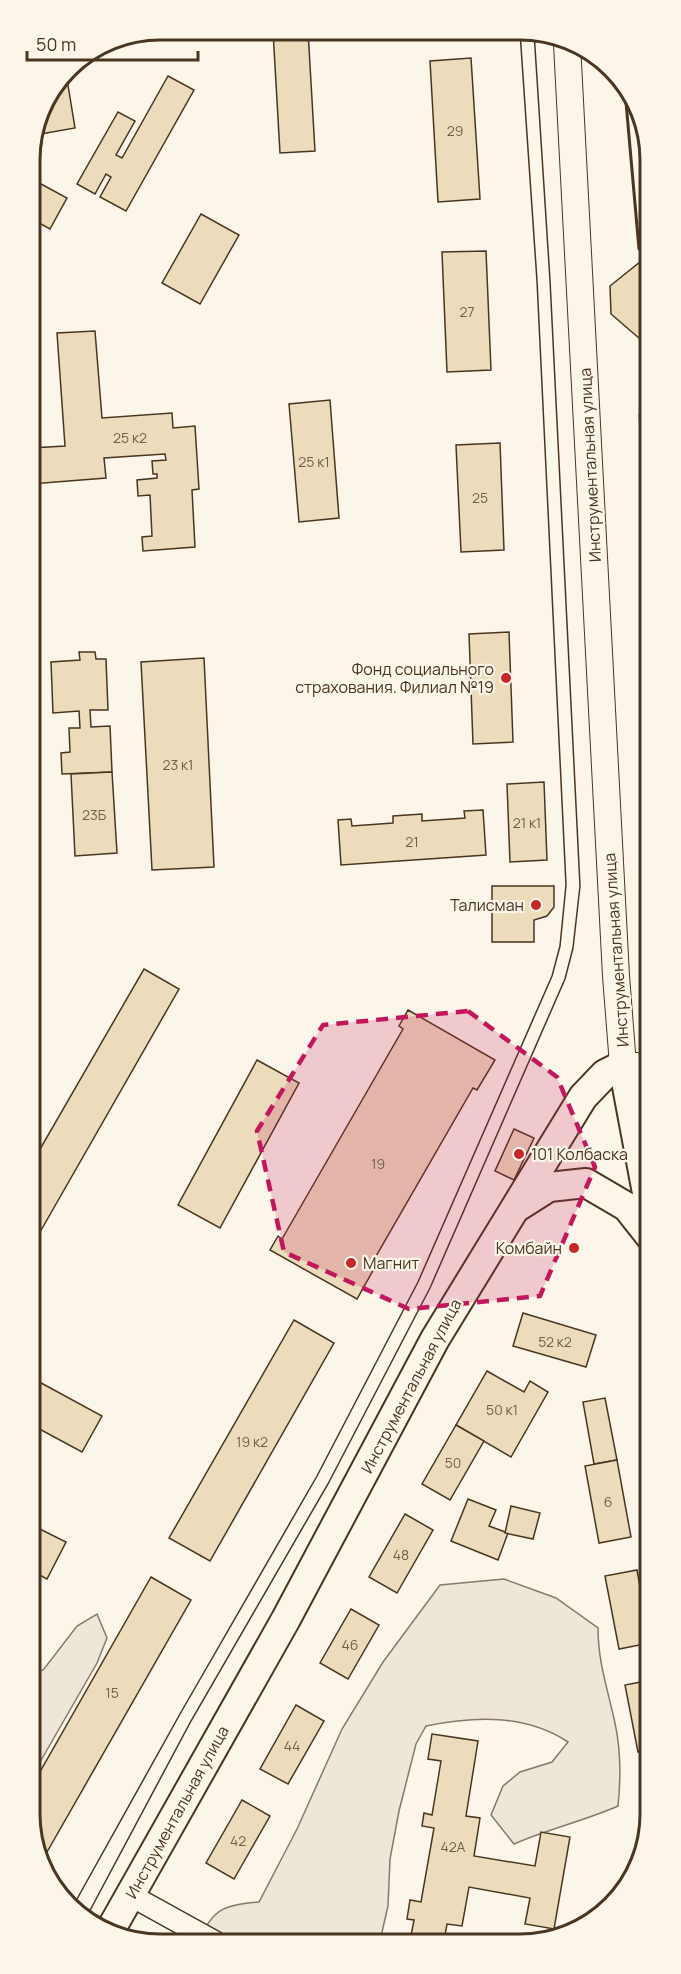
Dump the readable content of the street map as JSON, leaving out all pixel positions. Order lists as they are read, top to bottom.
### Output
{
  "streets": {
    "main road": ["Инструментальная улица"]
  },
  "places": [
    "Фонд социального страхования. Филиал №19",
    "Талисман",
    "101 Колбаска",
    "Комбайн",
    "Магнит"
  ],
  "house_numbers": [
    "29",
    "27",
    "25 к2",
    "25 к1",
    "25",
    "23 к1",
    "23Б",
    "21 к1",
    "21",
    "19",
    "52 к2",
    "50 к1",
    "19 к2",
    "50",
    "6",
    "48",
    "46",
    "15",
    "44",
    "42",
    "42А"
  ],
  "scale_bar": "50 m"
}
